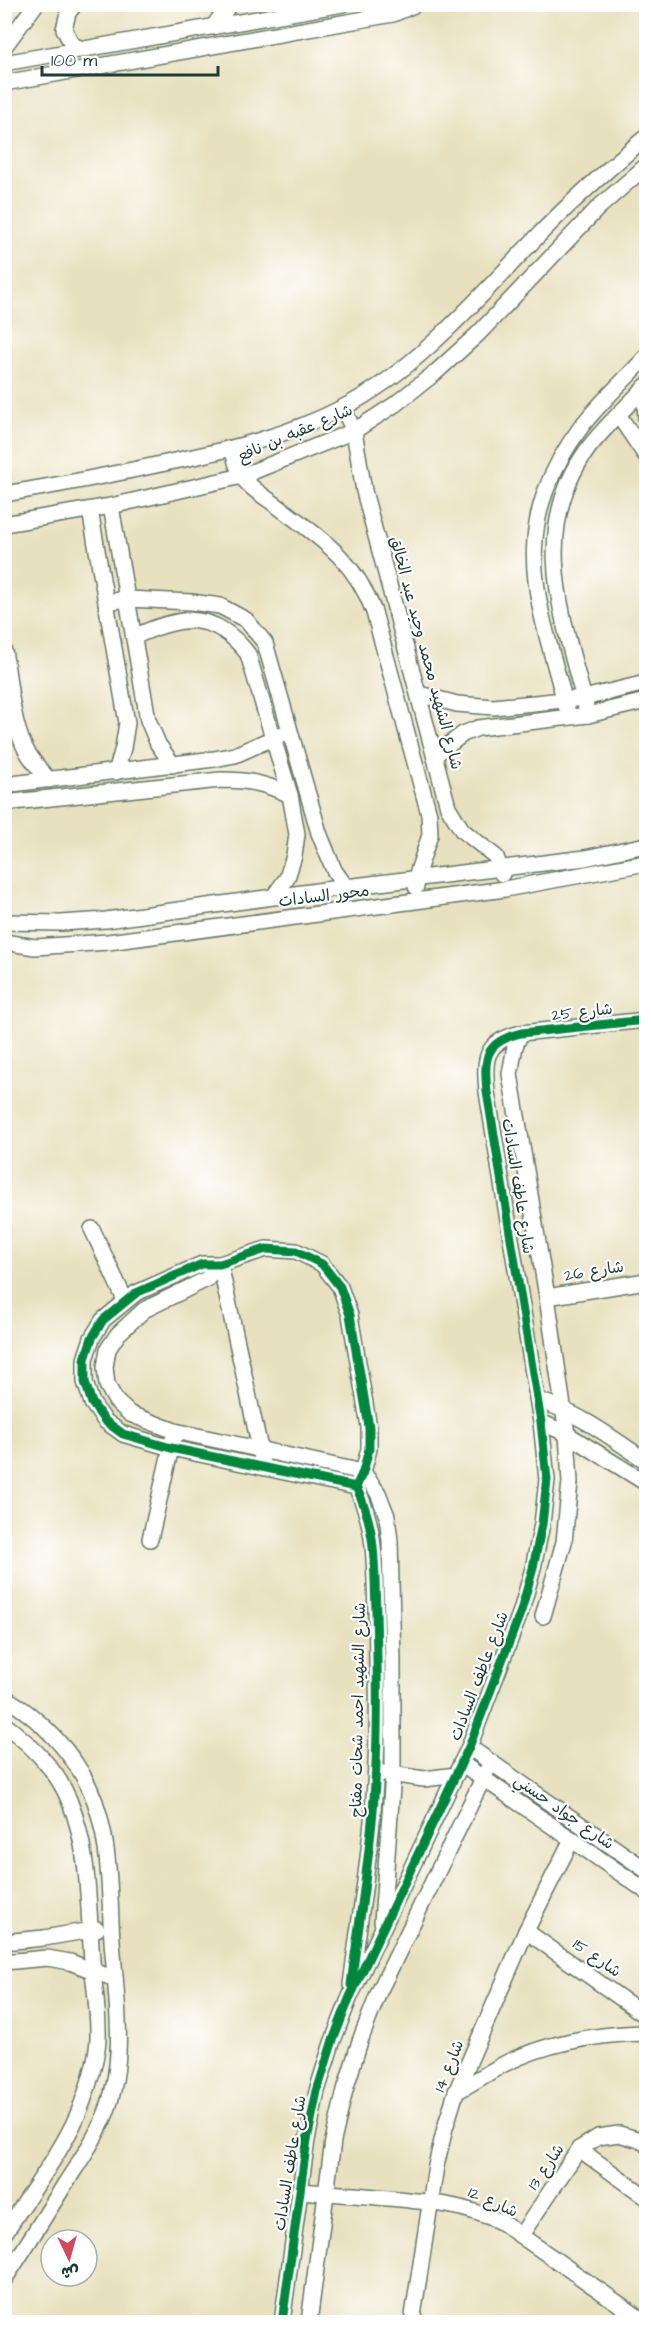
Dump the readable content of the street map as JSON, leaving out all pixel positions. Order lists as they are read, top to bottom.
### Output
{
  "streets": {
    "street": [
      "شارع عقبه بن نافع",
      "شارع الشهيد محمد وحيد عبد الخالق",
      "محور السادات",
      "شارع 25",
      "شارع عاطف السادات",
      "شارع 26",
      "شارع الشهيد احمد شحات مفتاح",
      "شارع جواد حسني",
      "شارع 15",
      "شارع 14",
      "شارع 13",
      "شارع 12"
    ]
  },
  "crossings": [
    ["شارع عقبه بن نافع", "شارع الشهيد محمد وحيد عبد الخالق"],
    ["شارع الشهيد محمد وحيد عبد الخالق", "محور السادات"],
    ["شارع 25", "شارع عاطف السادات"],
    ["شارع عاطف السادات", "شارع 26"],
    ["شارع عاطف السادات", "شارع الشهيد احمد شحات مفتاح"],
    ["شارع عاطف السادات", "شارع جواد حسني"],
    ["شارع عاطف السادات", "شارع 12"],
    ["شارع جواد حسني", "شارع 14"],
    ["شارع 15", "شارع 14"],
    ["شارع 14", "شارع 12"],
    ["شارع 13", "شارع 12"]
  ],
  "scale_bar": "100 m",
  "north": "bottom"
}
